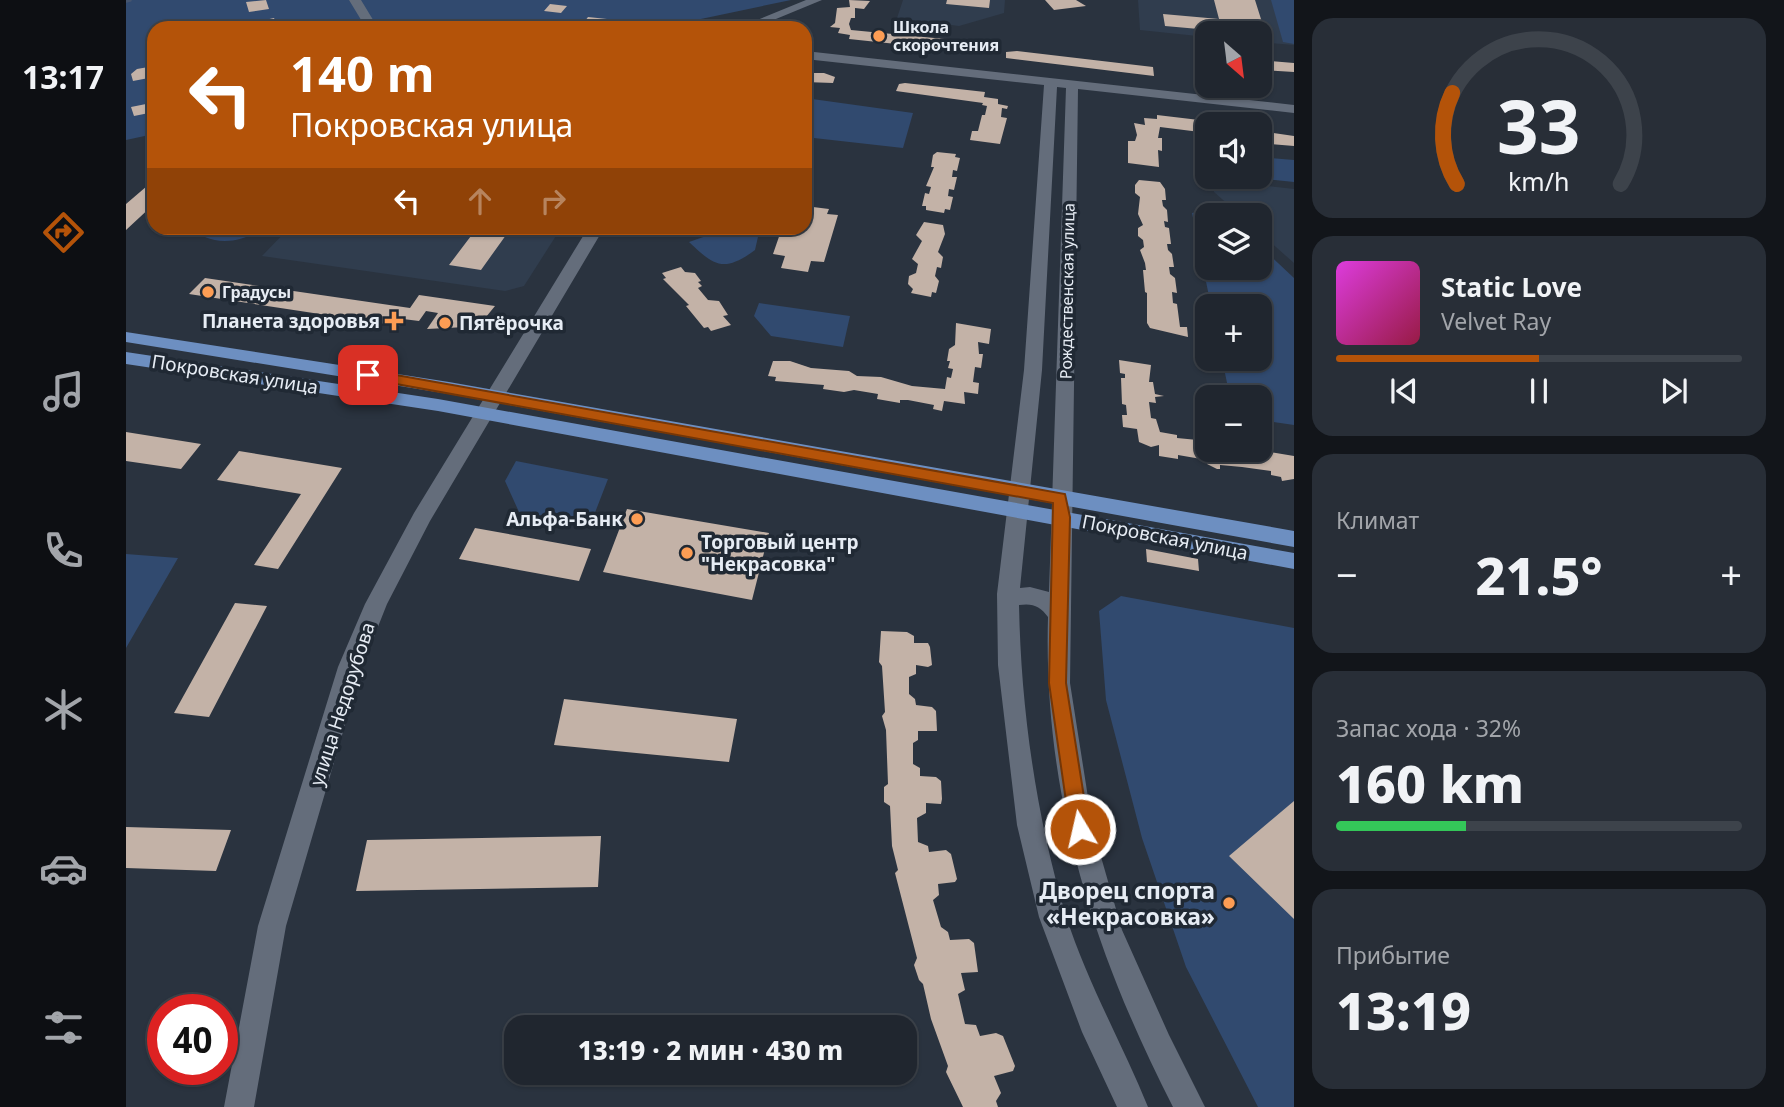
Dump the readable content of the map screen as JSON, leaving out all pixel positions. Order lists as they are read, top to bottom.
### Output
{
  "streets": {
    "main road": ["Покровская улица"],
    "street": ["Рождественская улица", "улица Недорубова"]
  },
  "crossings": [
    ["Рождественская улица", "Покровская улица"],
    ["Покровская улица", "улица Недорубова"]
  ],
  "places": {
    "other": [
      "Школа скорочтения",
      "Градусы",
      "Пятёрочка",
      "Альфа-Банк",
      "Торговый центр \"Некрасовка\"",
      "Дворец спорта «Некрасовка»"
    ],
    "health": ["Планета здоровья"]
  },
  "north": "bottom right",
  "page": {
    "tabs": "13:17",
    "map_buttons": ["+", "−"],
    "turn": ["140 m", "Покровская улица"],
    "song": ["Static Love", "Velvet Ray"],
    "tile": [
      "Климат",
      ["Запас хода · 32%", "160 km"],
      ["Прибытие", "13:19"]
    ],
    "heat": ["−", "21.5°", "+"],
    "limit": "40",
    "trip": "13:19 · 2 мин · 430 m",
    "gauge": ["33", "km/h"]
  }
}
